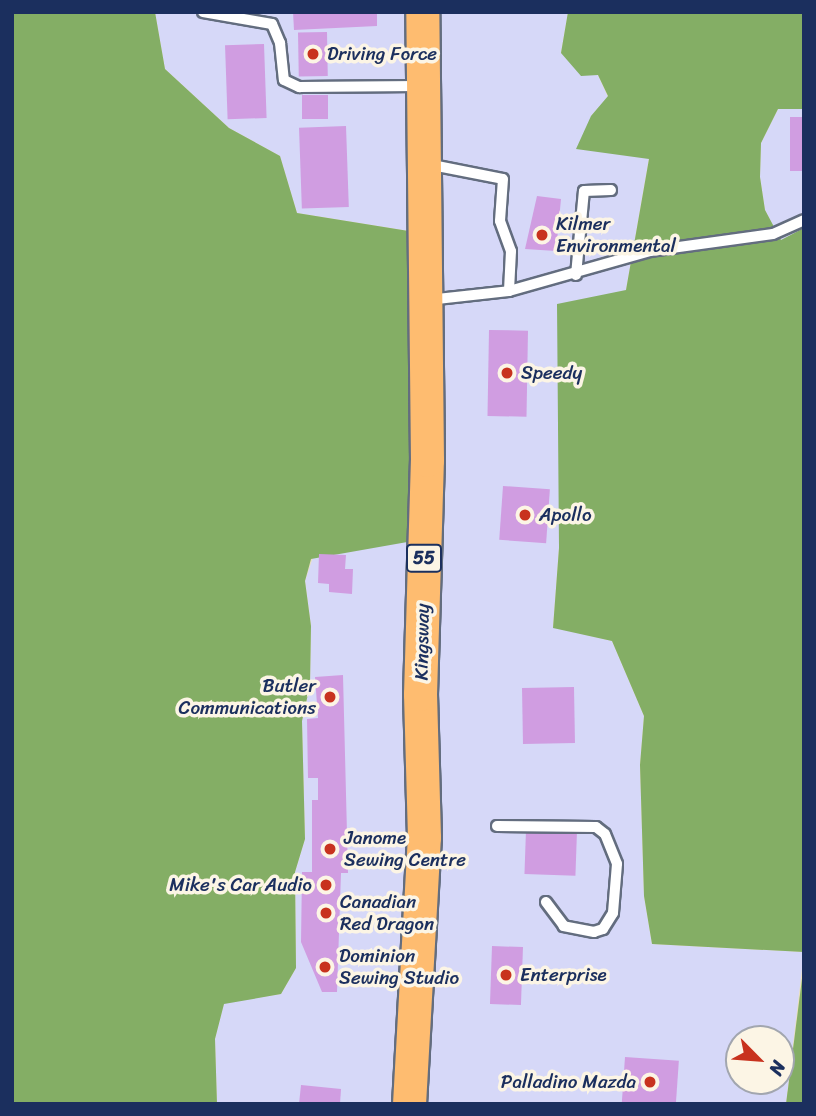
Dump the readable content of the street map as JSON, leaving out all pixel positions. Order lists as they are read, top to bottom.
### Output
{
  "streets": {
    "main road": ["55", "Kingsway"]
  },
  "places": [
    "Driving Force",
    "Kilmer Environmental",
    "Speedy",
    "Apollo",
    "Butler Communications",
    "Janome Sewing Centre",
    "Mike's Car Audio",
    "Canadian Red Dragon",
    "Dominion Sewing Studio",
    "Enterprise",
    "Palladino Mazda"
  ],
  "north": "bottom right"
}
